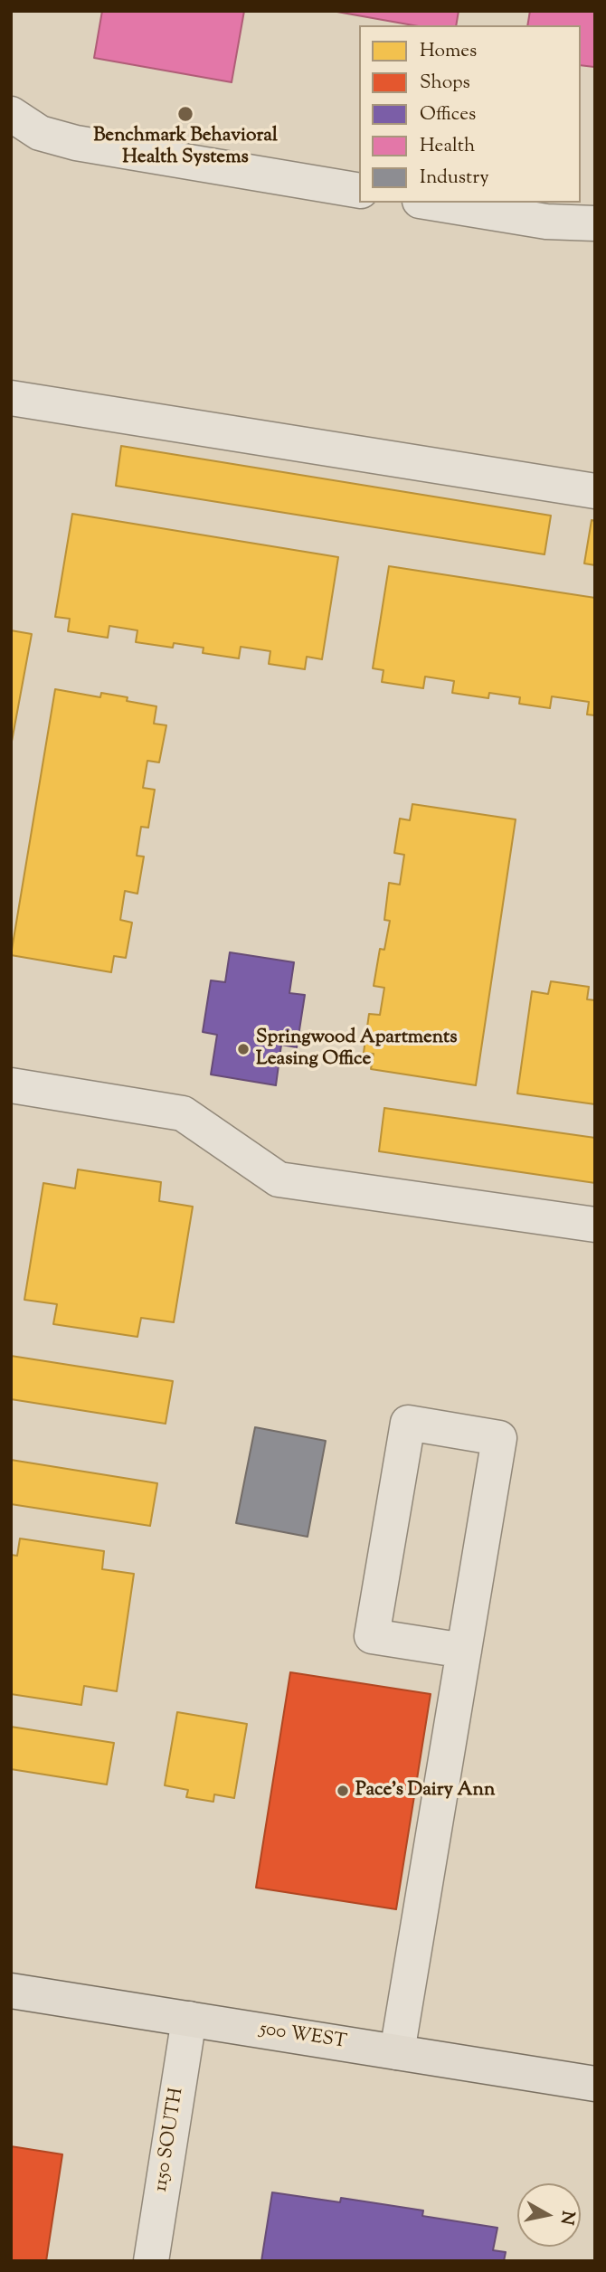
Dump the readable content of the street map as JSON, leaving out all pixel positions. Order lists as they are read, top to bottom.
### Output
{
  "streets": {
    "main road": ["500 WEST"],
    "street": ["1150 SOUTH"]
  },
  "crossings": [
    ["500 WEST", "1150 SOUTH"]
  ],
  "places": ["Benchmark Behavioral Health Systems", "Springwood Apartments Leasing Office", "Pace's Dairy Ann"],
  "legend": [
    "Homes",
    "Shops",
    "Offices",
    "Health",
    "Industry"
  ],
  "north": "right"
}
